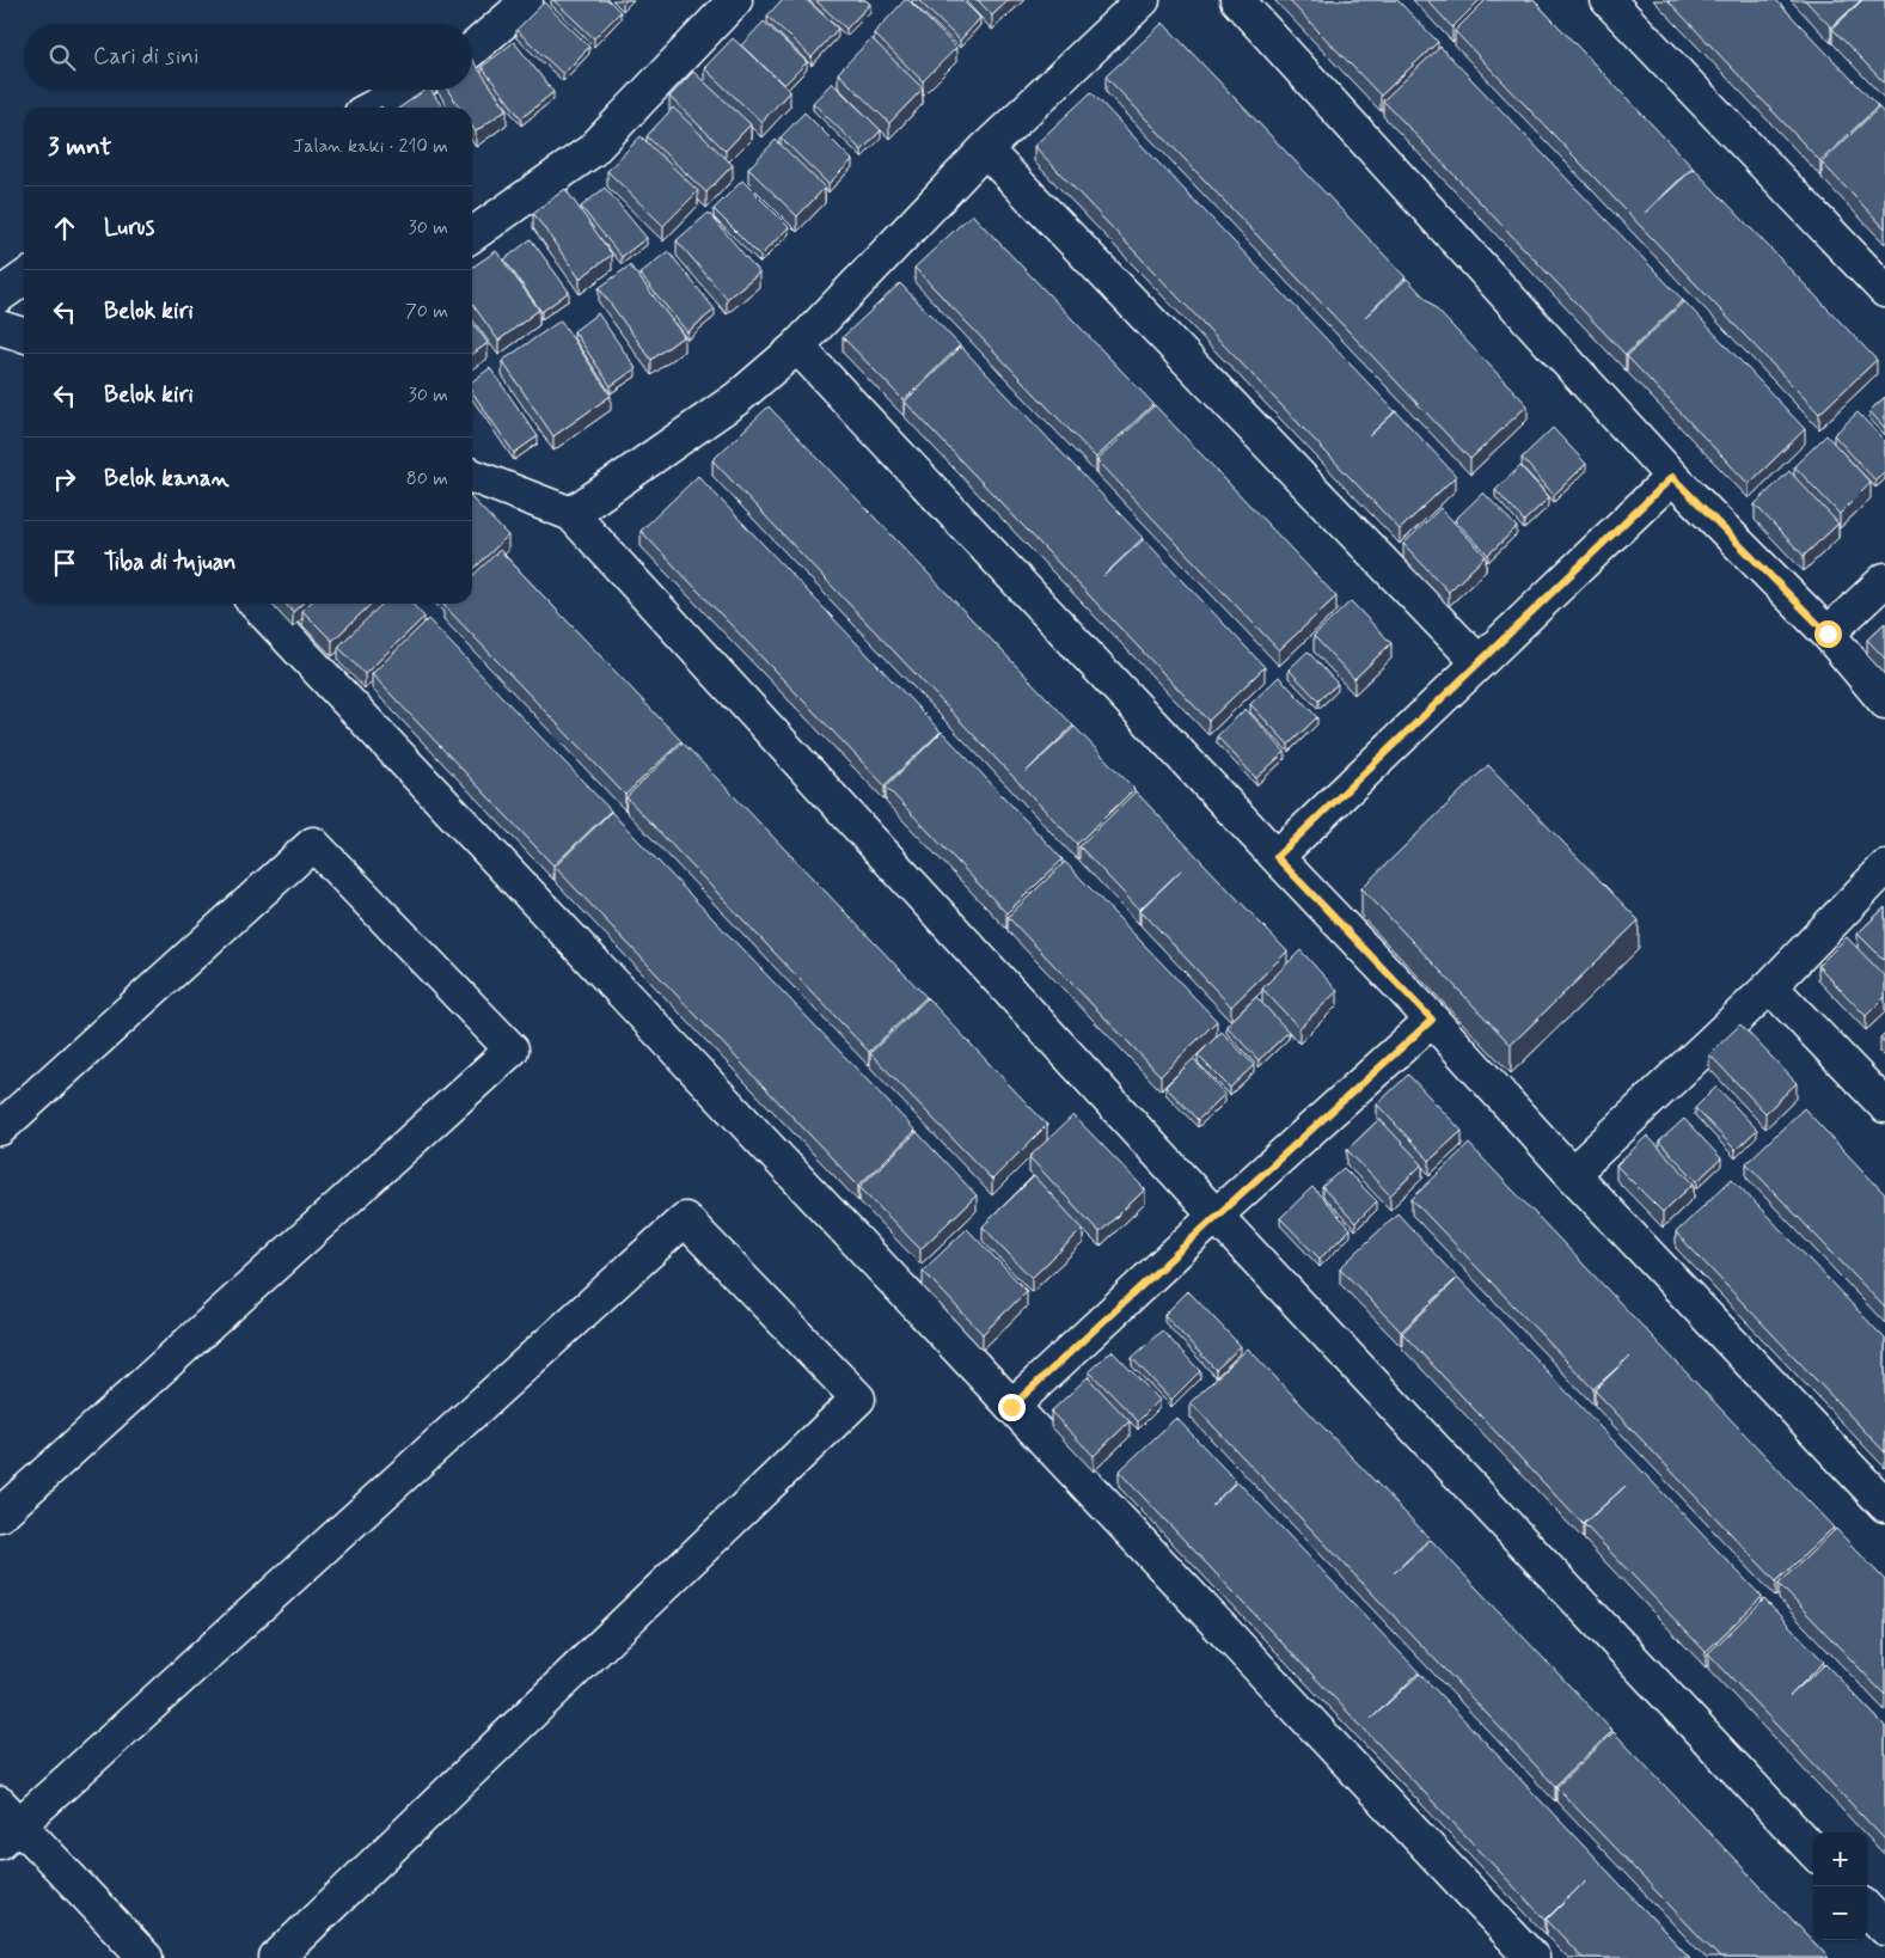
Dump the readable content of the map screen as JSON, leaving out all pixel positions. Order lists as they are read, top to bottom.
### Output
{
  "page": {
    "search": "Cari di sini",
    "heading": ["3 mnt", "Jalan kaki · 210 m"],
    "list": [
      ["Lurus", "30 m"],
      ["Belok kiri", "70 m"],
      ["Belok kiri", "30 m"],
      ["Belok kanan", "80 m"],
      "Tiba di tujuan"
    ],
    "map_buttons": ["+", "−"]
  }
}
